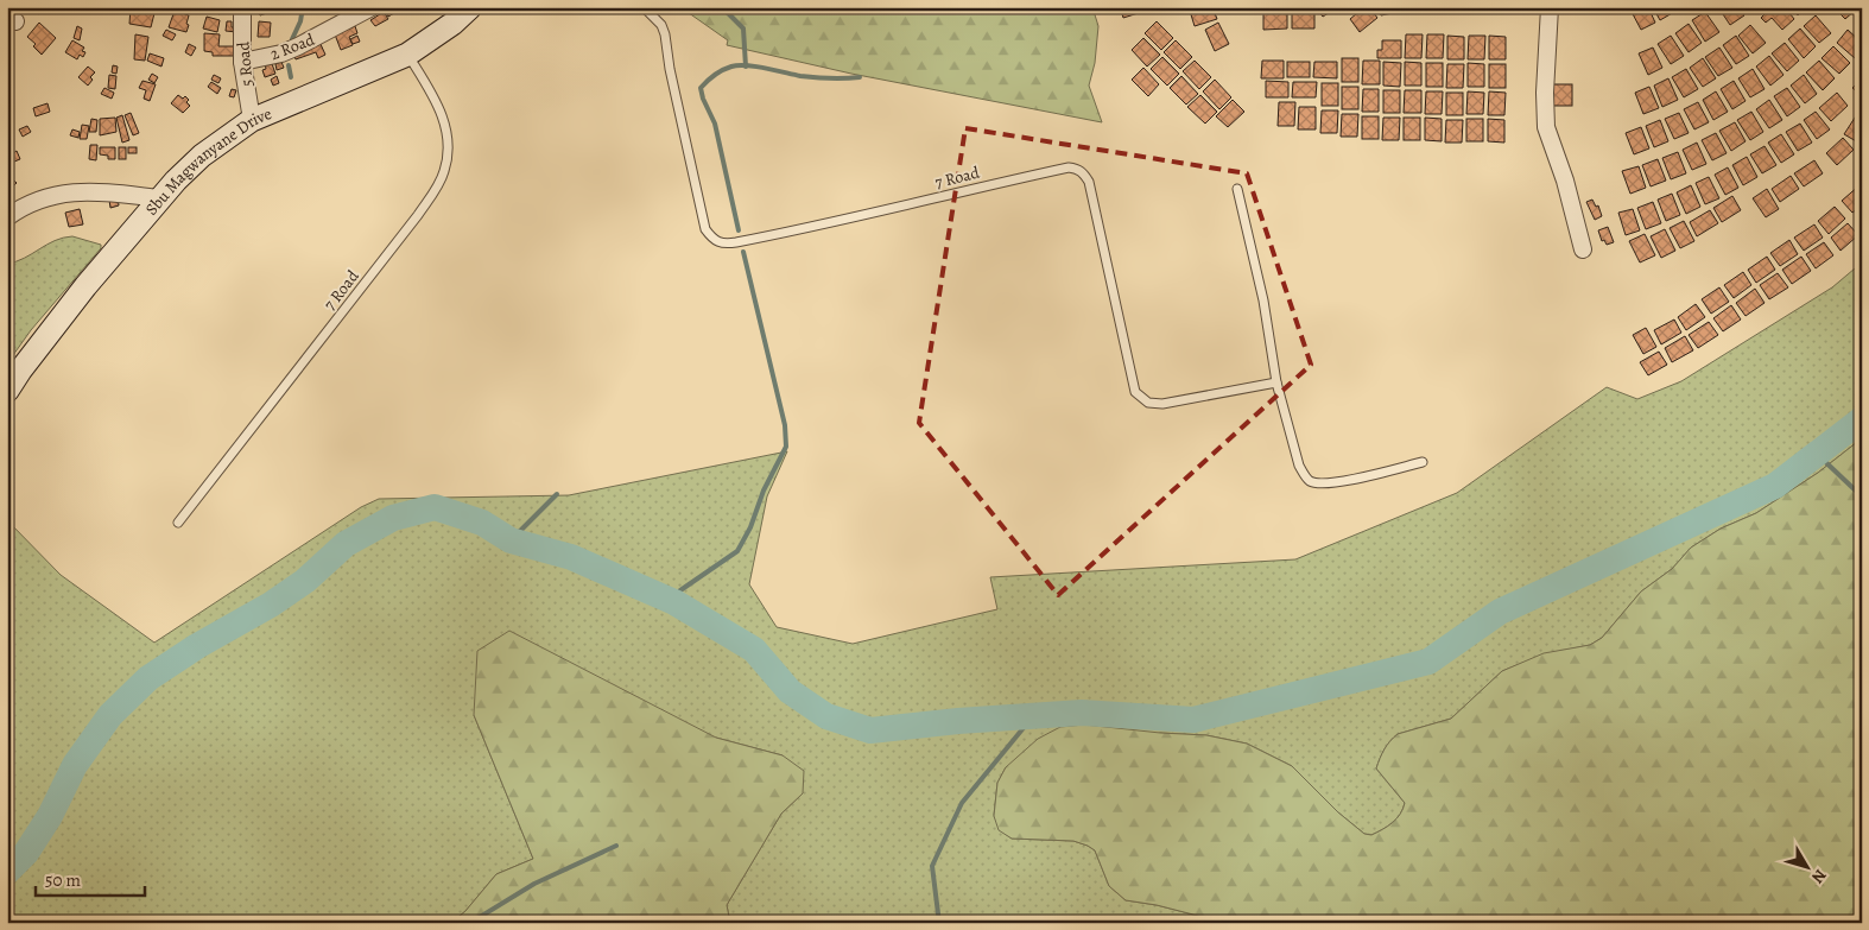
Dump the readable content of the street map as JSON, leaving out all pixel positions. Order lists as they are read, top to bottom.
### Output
{
  "streets": {
    "main road": ["Sbu Magwanyane Drive"],
    "street": ["2 Road", "5 Road"],
    "lane": ["7 Road"]
  },
  "crossings": [
    ["2 Road", "5 Road"],
    ["5 Road", "Sbu Magwanyane Drive"],
    ["Sbu Magwanyane Drive", "7 Road"]
  ],
  "scale_bar": "50 m",
  "north": "bottom right"
}
